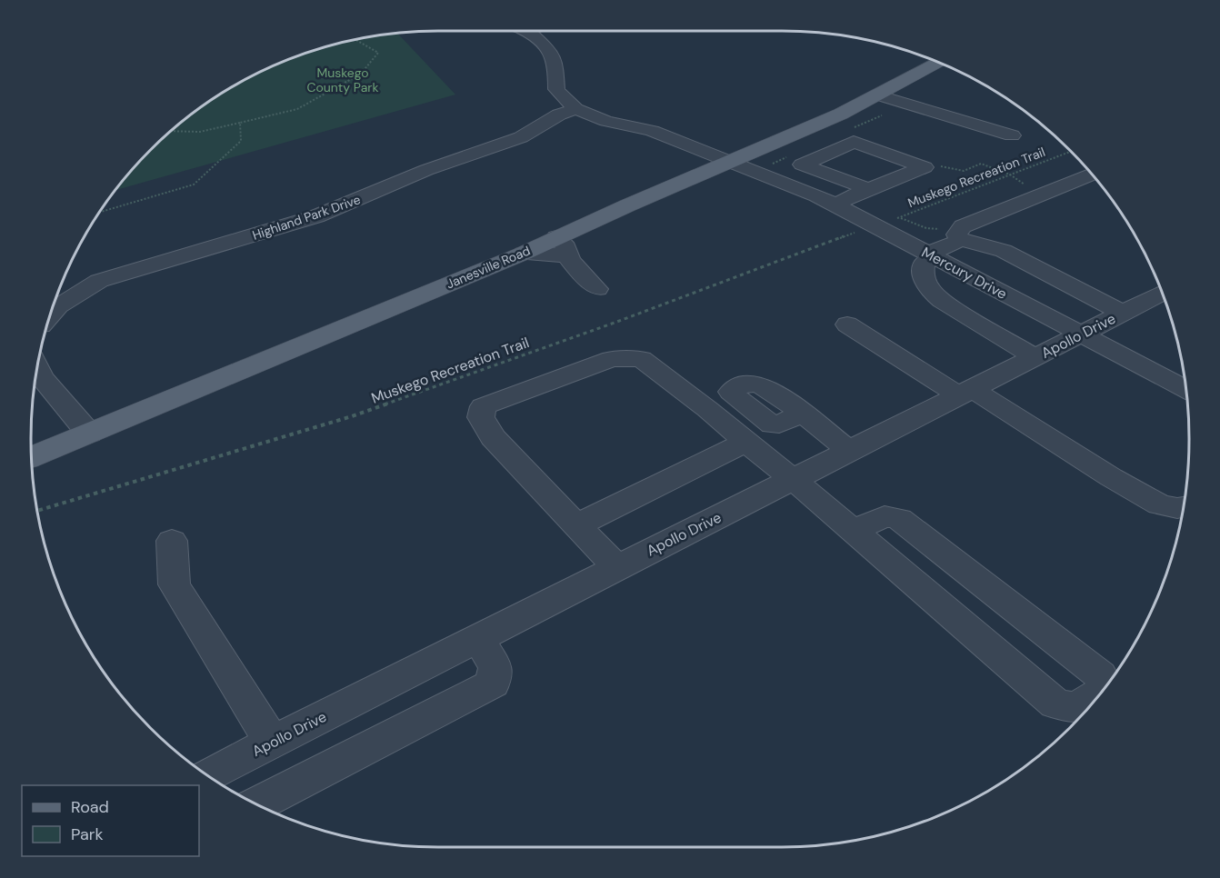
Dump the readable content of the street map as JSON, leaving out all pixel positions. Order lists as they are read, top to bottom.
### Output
{
  "streets": {
    "main road": ["Janesville Road"],
    "street": ["Highland Park Drive", "Mercury Drive", "Apollo Drive"],
    "path": ["Muskego Recreation Trail"]
  },
  "crossings": [
    ["Highland Park Drive", "Mercury Drive"],
    ["Janesville Road", "Mercury Drive"],
    ["Mercury Drive", "Apollo Drive"]
  ],
  "parks": ["Muskego County Park"],
  "legend": ["Road", "Park"]
}
